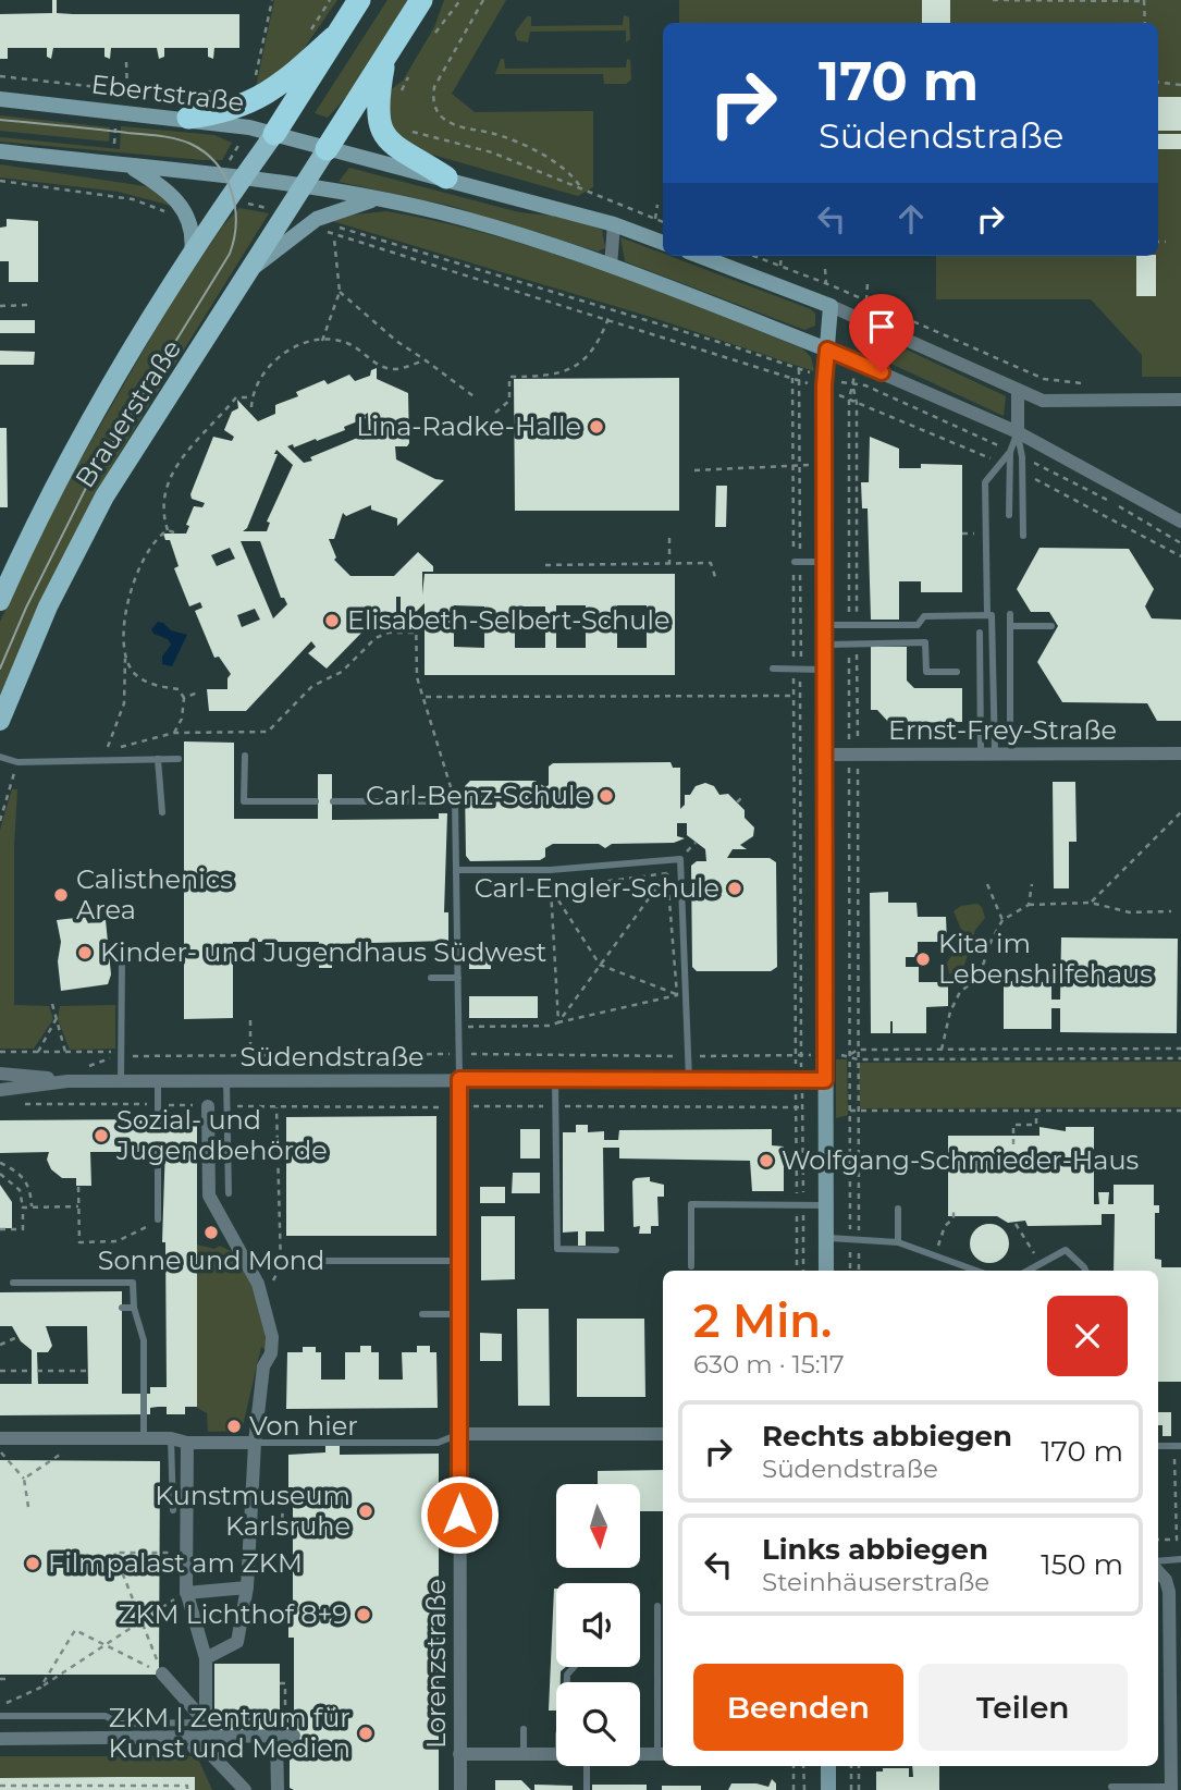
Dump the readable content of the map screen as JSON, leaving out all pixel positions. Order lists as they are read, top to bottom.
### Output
{
  "streets": {
    "main road": ["Brauerstraße"],
    "street": [
      "Ebertstraße",
      "Ernst-Frey-Straße",
      "Südendstraße",
      "Lorenzstraße"
    ]
  },
  "crossings": [
    ["Ebertstraße", "Brauerstraße"],
    ["Südendstraße", "Lorenzstraße"]
  ],
  "places": [
    "Lina-Radke-Halle",
    "Elisabeth-Selbert-Schule",
    "Carl-Benz-Schule",
    "Carl-Engler-Schule",
    "Calisthenics Area",
    "Kinder- und Jugendhaus Südwest",
    "Kita im Lebenshilfehaus",
    "Sozial- und Jugendbehörde",
    "Wolfgang-Schmieder-Haus",
    "Sonne und Mond",
    "Von hier",
    "Kunstmuseum Karlsruhe",
    "Filmpalast am ZKM",
    "ZKM Lichthof 8+9",
    "ZKM | Zentrum für Kunst und Medien"
  ],
  "north": "bottom",
  "page": {
    "turn": ["170 m", "Südendstraße"],
    "heading": ["2 Min.", "630 m · 15:17"],
    "list": [
      {
        "name": "Rechts abbiegen",
        "note": "Südendstraße",
        "value": "170 m"
      },
      {
        "name": "Links abbiegen",
        "note": "Steinhäuserstraße",
        "value": "150 m"
      }
    ],
    "buttons": ["Beenden", "Teilen"]
  }
}
